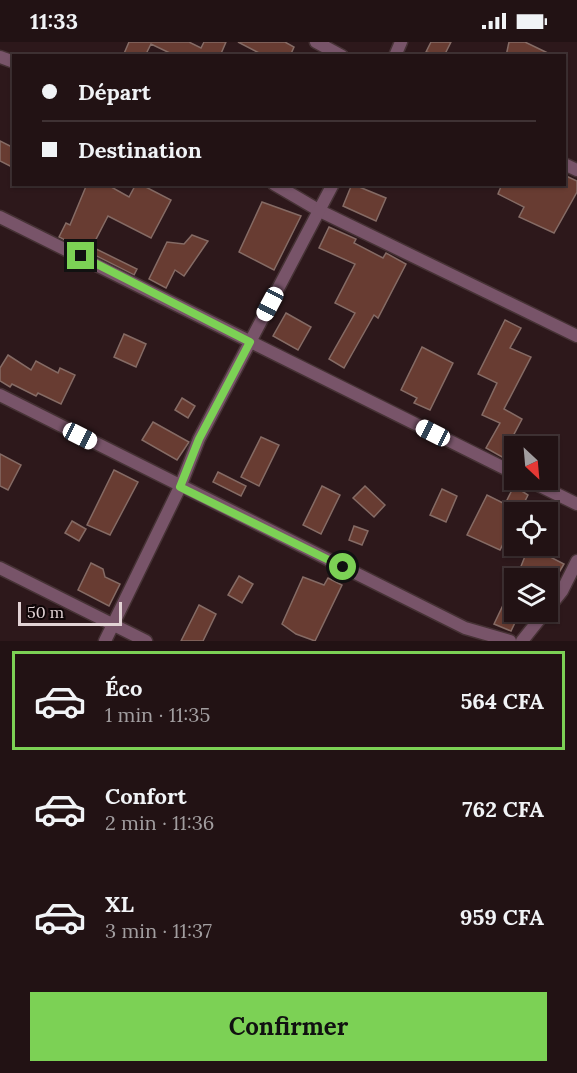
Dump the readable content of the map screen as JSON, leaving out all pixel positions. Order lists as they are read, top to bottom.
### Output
{
  "scale_bar": "50 m",
  "north": "bottom right",
  "page": {
    "status": "11:33",
    "banner": ["Départ", "Destination"],
    "scale": "50 m",
    "list": [
      {
        "name": "Éco",
        "note": "1 min · 11:35",
        "value": "564 CFA"
      },
      {
        "name": "Confort",
        "note": "2 min · 11:36",
        "value": "762 CFA"
      },
      {
        "name": "XL",
        "note": "3 min · 11:37",
        "value": "959 CFA"
      }
    ],
    "buttons": "Confirmer"
  }
}
